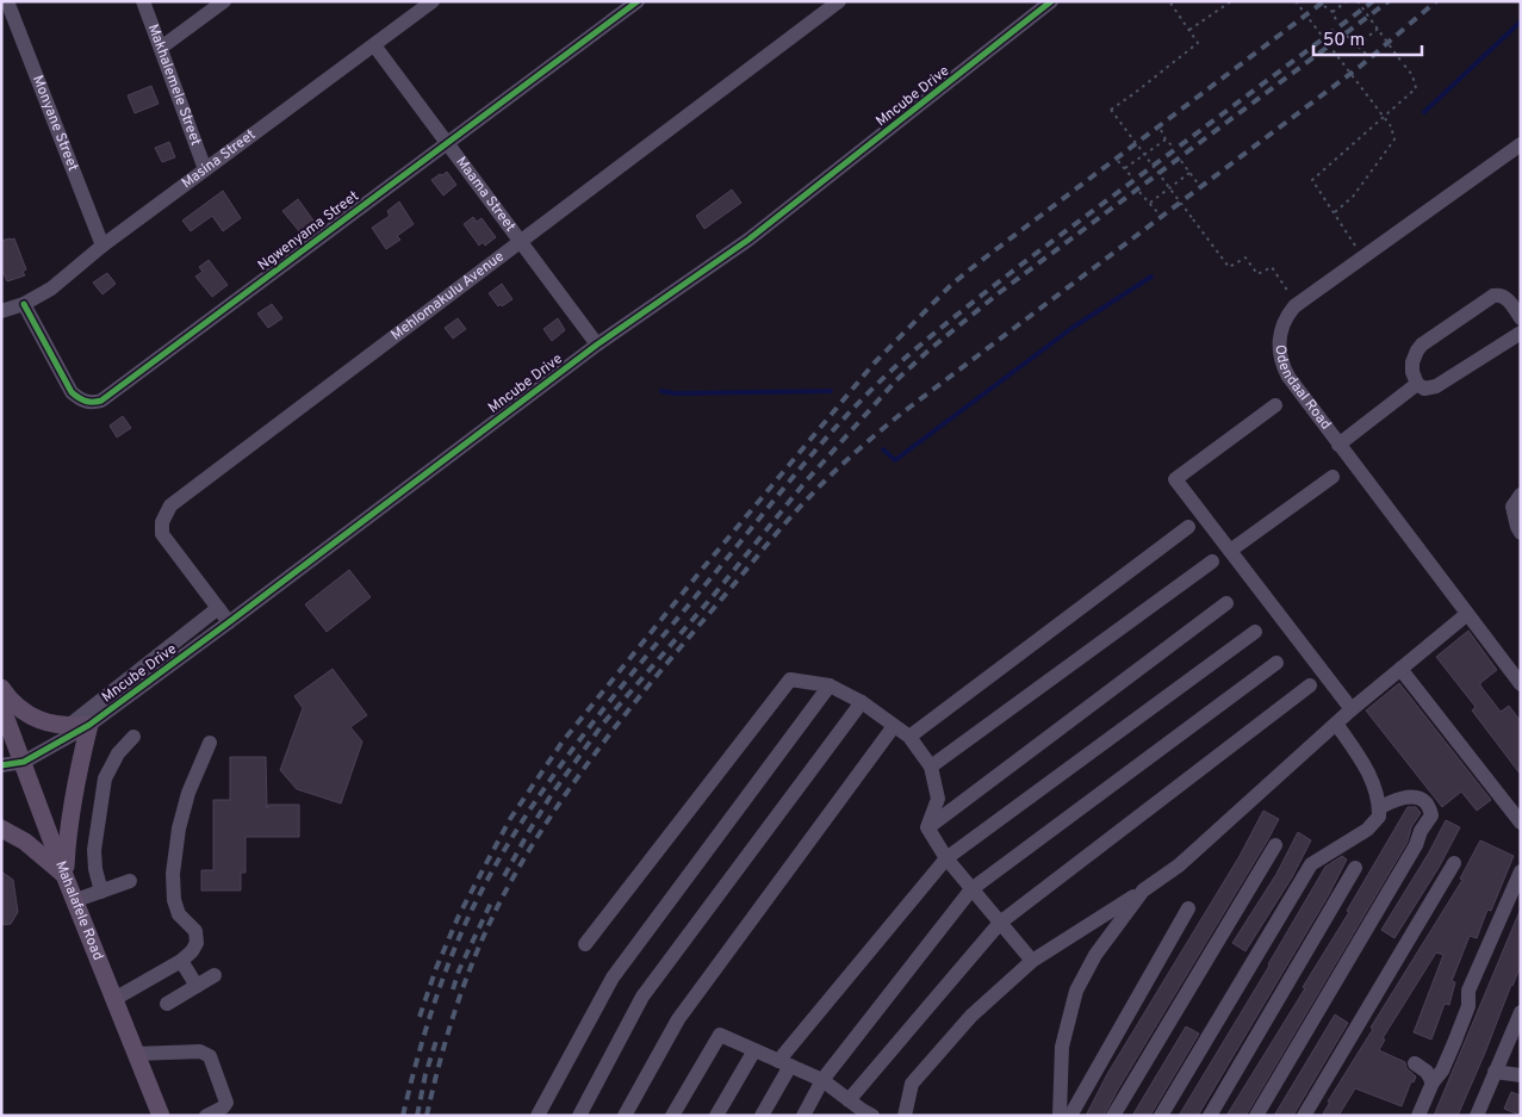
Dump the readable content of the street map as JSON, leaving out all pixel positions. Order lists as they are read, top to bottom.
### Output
{
  "streets": {
    "main road": ["Mahalafele Road"],
    "street": [
      "Makhalemele Street",
      "Mncube Drive",
      "Monyane Street",
      "Masina Street",
      "Maama Street",
      "Ngwenyama Street",
      "Mehlomakulu Avenue",
      "Odendaal Road"
    ]
  },
  "crossings": [
    ["Makhalemele Street", "Masina Street"],
    ["Mncube Drive", "Maama Street"],
    ["Mncube Drive", "Mehlomakulu Avenue"],
    ["Mncube Drive", "Mahalafele Road"],
    ["Monyane Street", "Masina Street"],
    ["Masina Street", "Maama Street"],
    ["Masina Street", "Ngwenyama Street"],
    ["Maama Street", "Ngwenyama Street"],
    ["Maama Street", "Mehlomakulu Avenue"]
  ],
  "scale_bar": "50 m"
}
